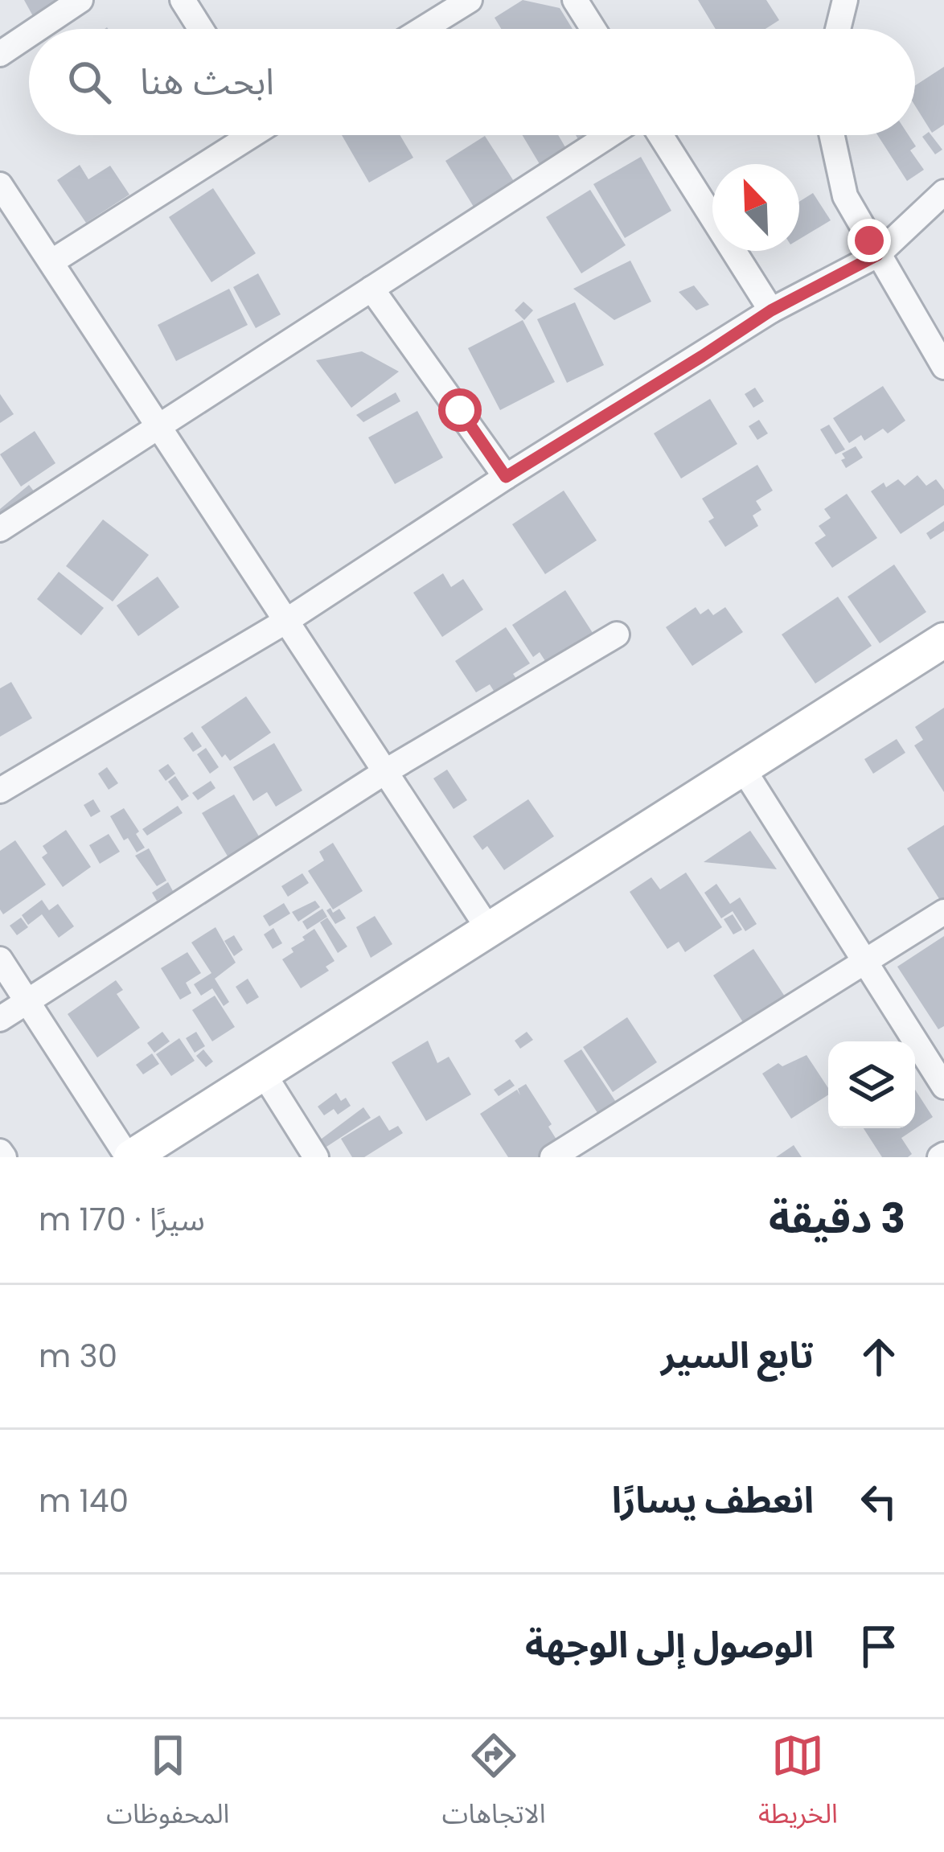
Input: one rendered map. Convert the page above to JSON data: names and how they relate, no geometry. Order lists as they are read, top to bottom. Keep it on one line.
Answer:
{"north":"top left","page":{"search":"ابحث هنا","heading":["3 دقيقة","سيرًا · 170 m"],"list":[["تابع السير","30 m"],["انعطف يسارًا","140 m"],"الوصول إلى الوجهة"],"nav":["الخريطة","الاتجاهات","المحفوظات"]}}
